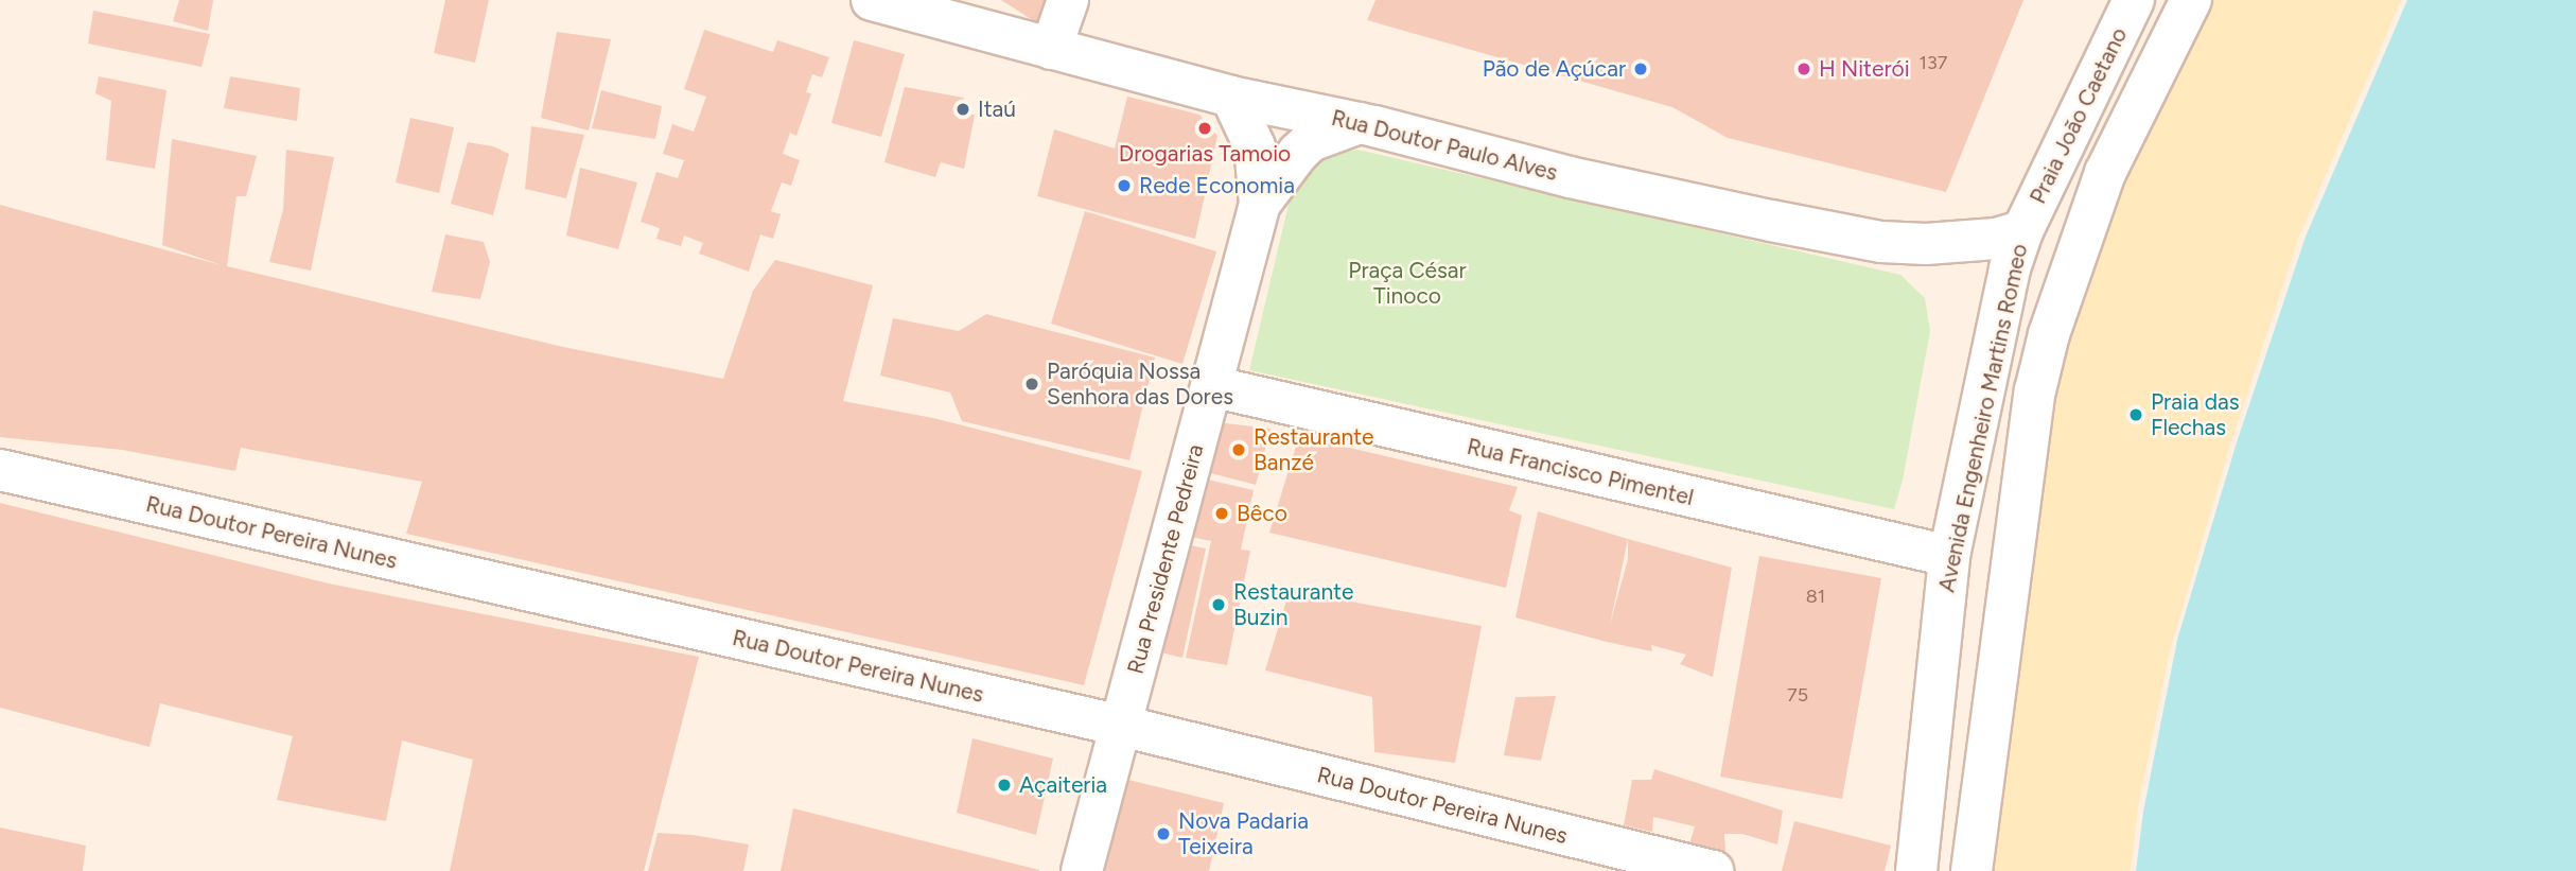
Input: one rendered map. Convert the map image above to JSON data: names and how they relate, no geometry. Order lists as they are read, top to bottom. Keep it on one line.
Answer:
{"streets":{"street":["Praia João Caetano","Rua Doutor Paulo Alves","Avenida Engenheiro Martins Romeo","Rua Francisco Pimentel","Rua Doutor Pereira Nunes","Rua Presidente Pedreira"]},"crossings":[["Praia João Caetano","Rua Doutor Paulo Alves"],["Praia João Caetano","Avenida Engenheiro Martins Romeo"],["Rua Doutor Paulo Alves","Avenida Engenheiro Martins Romeo"],["Rua Doutor Paulo Alves","Rua Presidente Pedreira"],["Avenida Engenheiro Martins Romeo","Rua Francisco Pimentel"],["Rua Francisco Pimentel","Rua Presidente Pedreira"],["Rua Doutor Pereira Nunes","Rua Presidente Pedreira"]],"parks":["Praça César Tinoco"],"places":["Pão de Açúcar","H Niterói","Itaú","Drogarias Tamoio","Rede Economia","Paróquia Nossa Senhora das Dores","Praia das Flechas","Restaurante Banzé","Bêco","Restaurante Buzin","Açaiteria","Nova Padaria Teixeira"],"house_numbers":["137","81","75"]}
